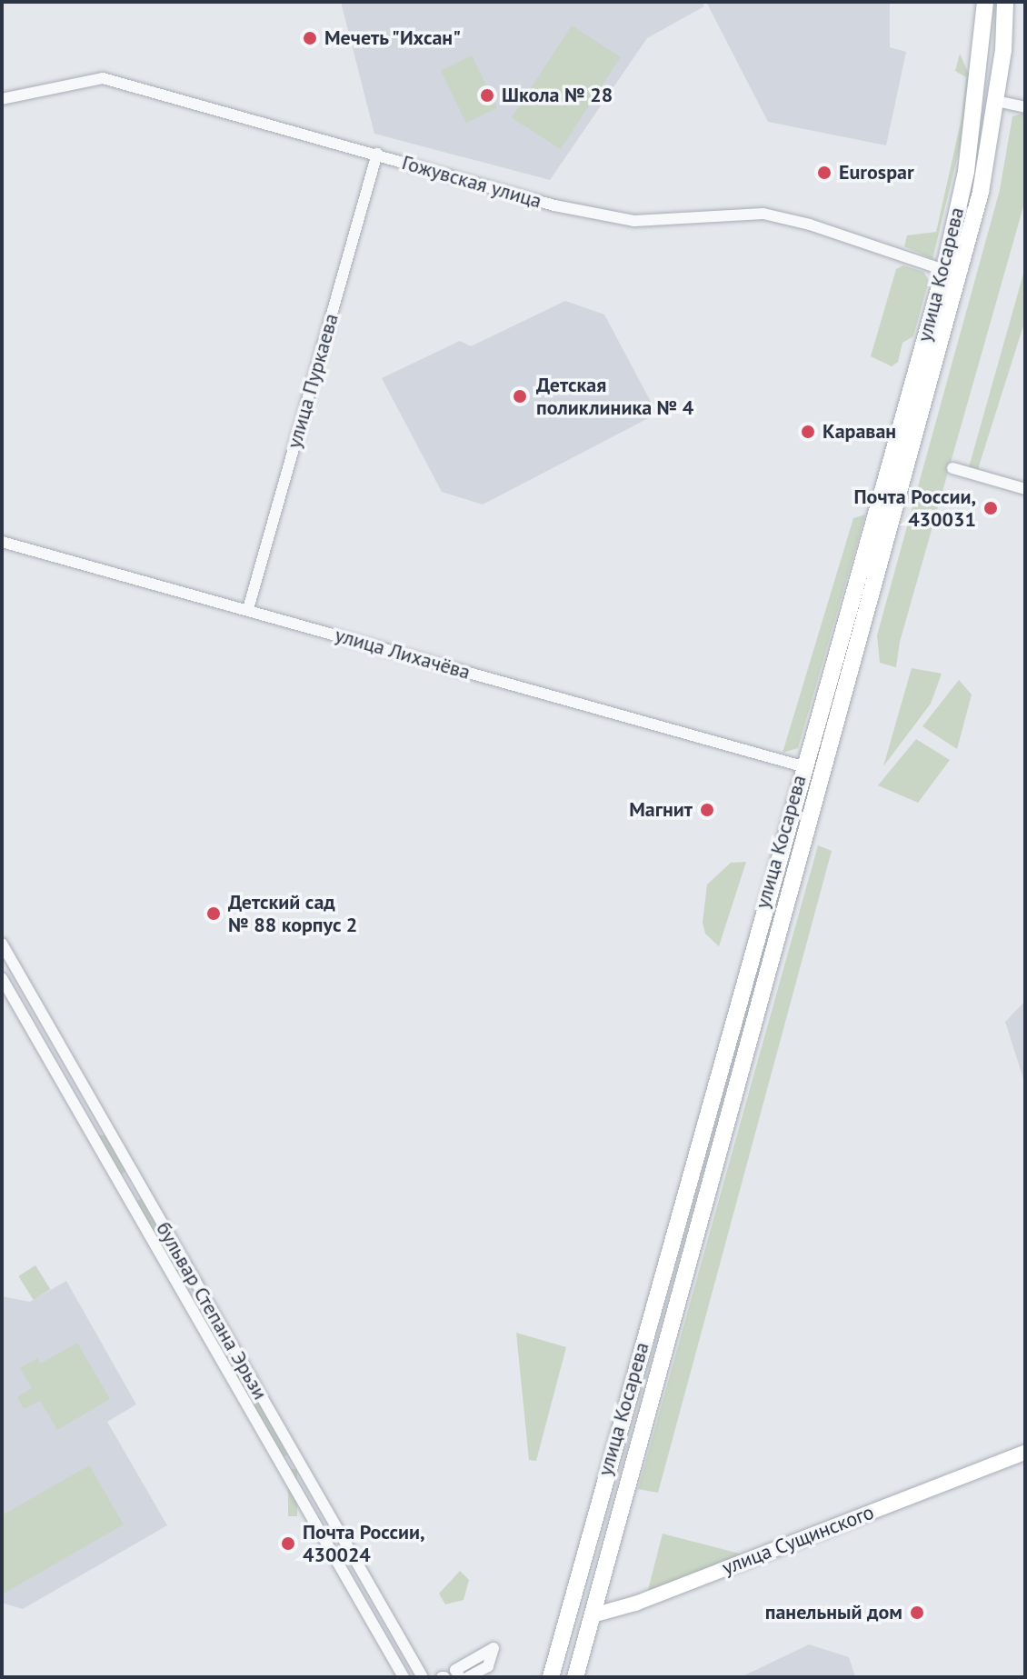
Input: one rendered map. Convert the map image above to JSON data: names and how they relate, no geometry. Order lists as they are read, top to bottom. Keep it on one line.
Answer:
{"streets":{"main road":["улица Косарева"],"street":["Гожувская улица","улица Пуркаева","улица Лихачёва","бульвар Степана Эрьзи","улица Сущинского"]},"crossings":[["Гожувская улица","улица Косарева"],["Гожувская улица","улица Пуркаева"],["улица Косарева","улица Лихачёва"],["улица Косарева","улица Сущинского"],["улица Пуркаева","улица Лихачёва"]],"places":["Мечеть \"Ихсан\"","Школа № 28","Eurospar","Детская поликлиника № 4","Караван","Почта России, 430031","Магнит","Детский сад № 88 корпус 2","Почта России, 430024","панельный дом"]}
